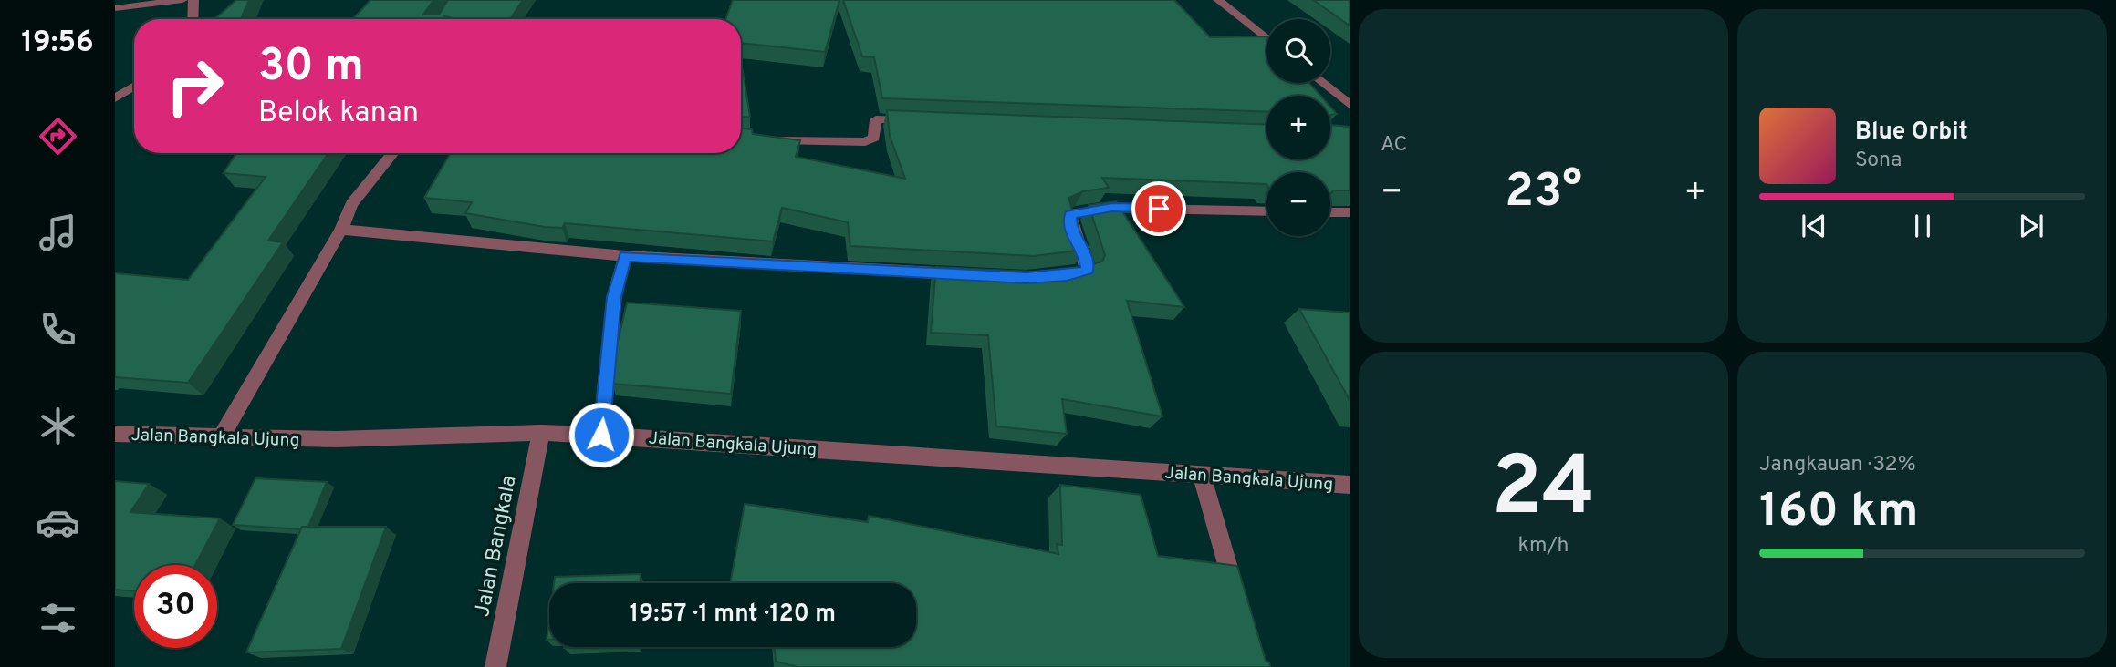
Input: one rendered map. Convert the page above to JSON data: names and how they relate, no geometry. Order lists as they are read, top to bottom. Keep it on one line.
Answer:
{"streets":{"street":["Jalan Bangkala Ujung","Jalan Bangkala"]},"crossings":[["Jalan Bangkala Ujung","Jalan Bangkala"]],"page":{"tabs":"19:56","tile":["AC",["24","km/h"],["Jangkauan · 32%","160 km"]],"map_buttons":["+","−"],"turn":["30 m","Belok kanan"],"song":["Blue Orbit","Sona"],"heat":["−","23°","+"],"limit":"30","trip":"19:57 · 1 mnt · 120 m"}}
